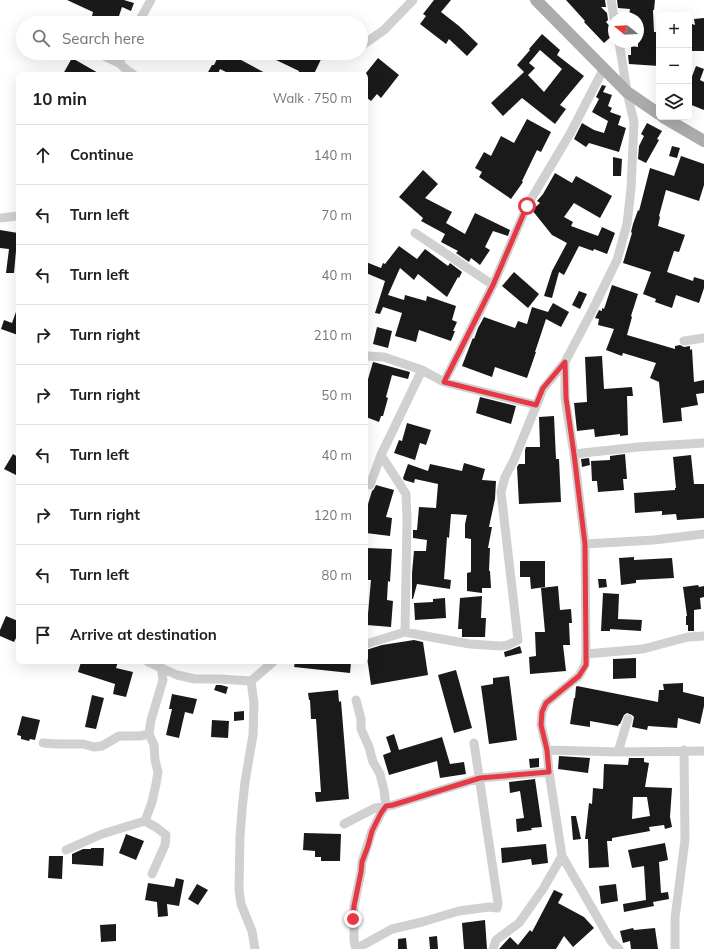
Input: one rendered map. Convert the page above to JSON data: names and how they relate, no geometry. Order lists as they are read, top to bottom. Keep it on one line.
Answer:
{"north":"left","page":{"map_buttons":["+","−"],"search":"Search here","heading":["10 min","Walk · 750 m"],"list":[["Continue","140 m"],["Turn left","70 m"],["Turn left","40 m"],["Turn right","210 m"],["Turn right","50 m"],["Turn left","40 m"],["Turn right","120 m"],["Turn left","80 m"],"Arrive at destination"]}}
